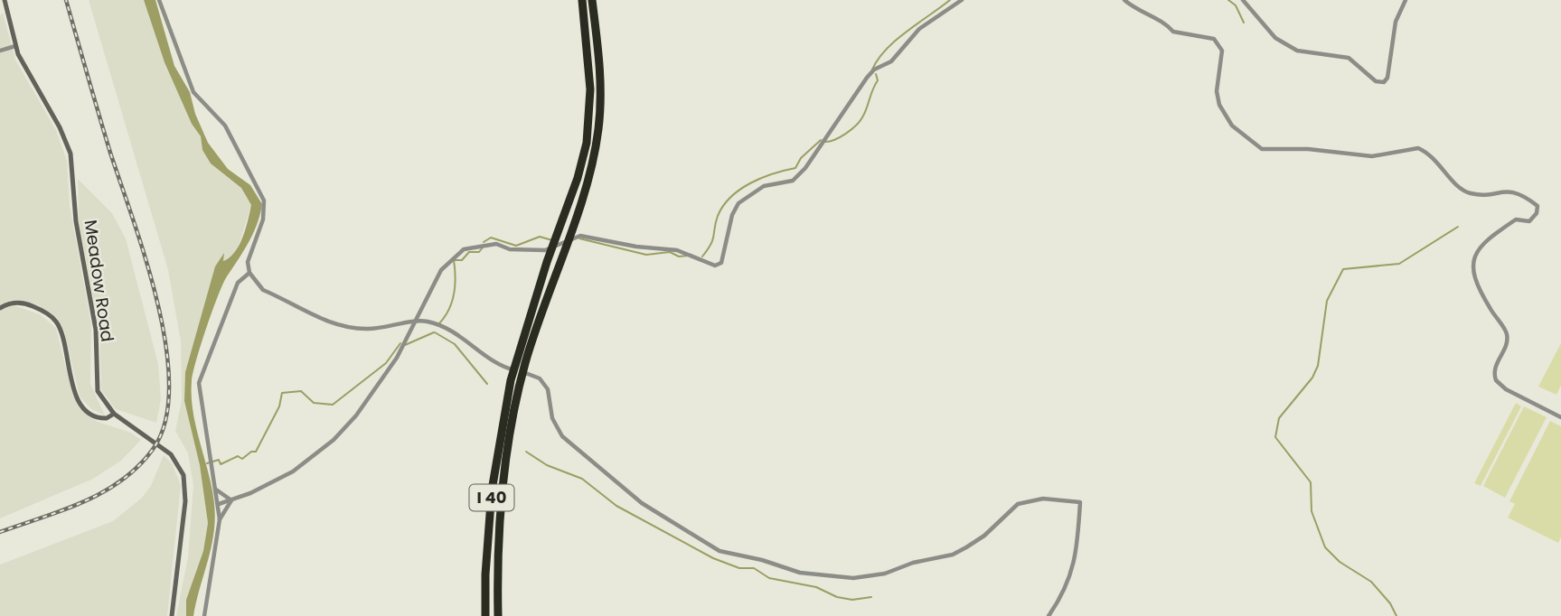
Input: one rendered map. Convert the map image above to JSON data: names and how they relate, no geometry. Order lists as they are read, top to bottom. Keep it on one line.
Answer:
{"streets":{"highway":["I 40"],"main road":["Meadow Road"]}}
